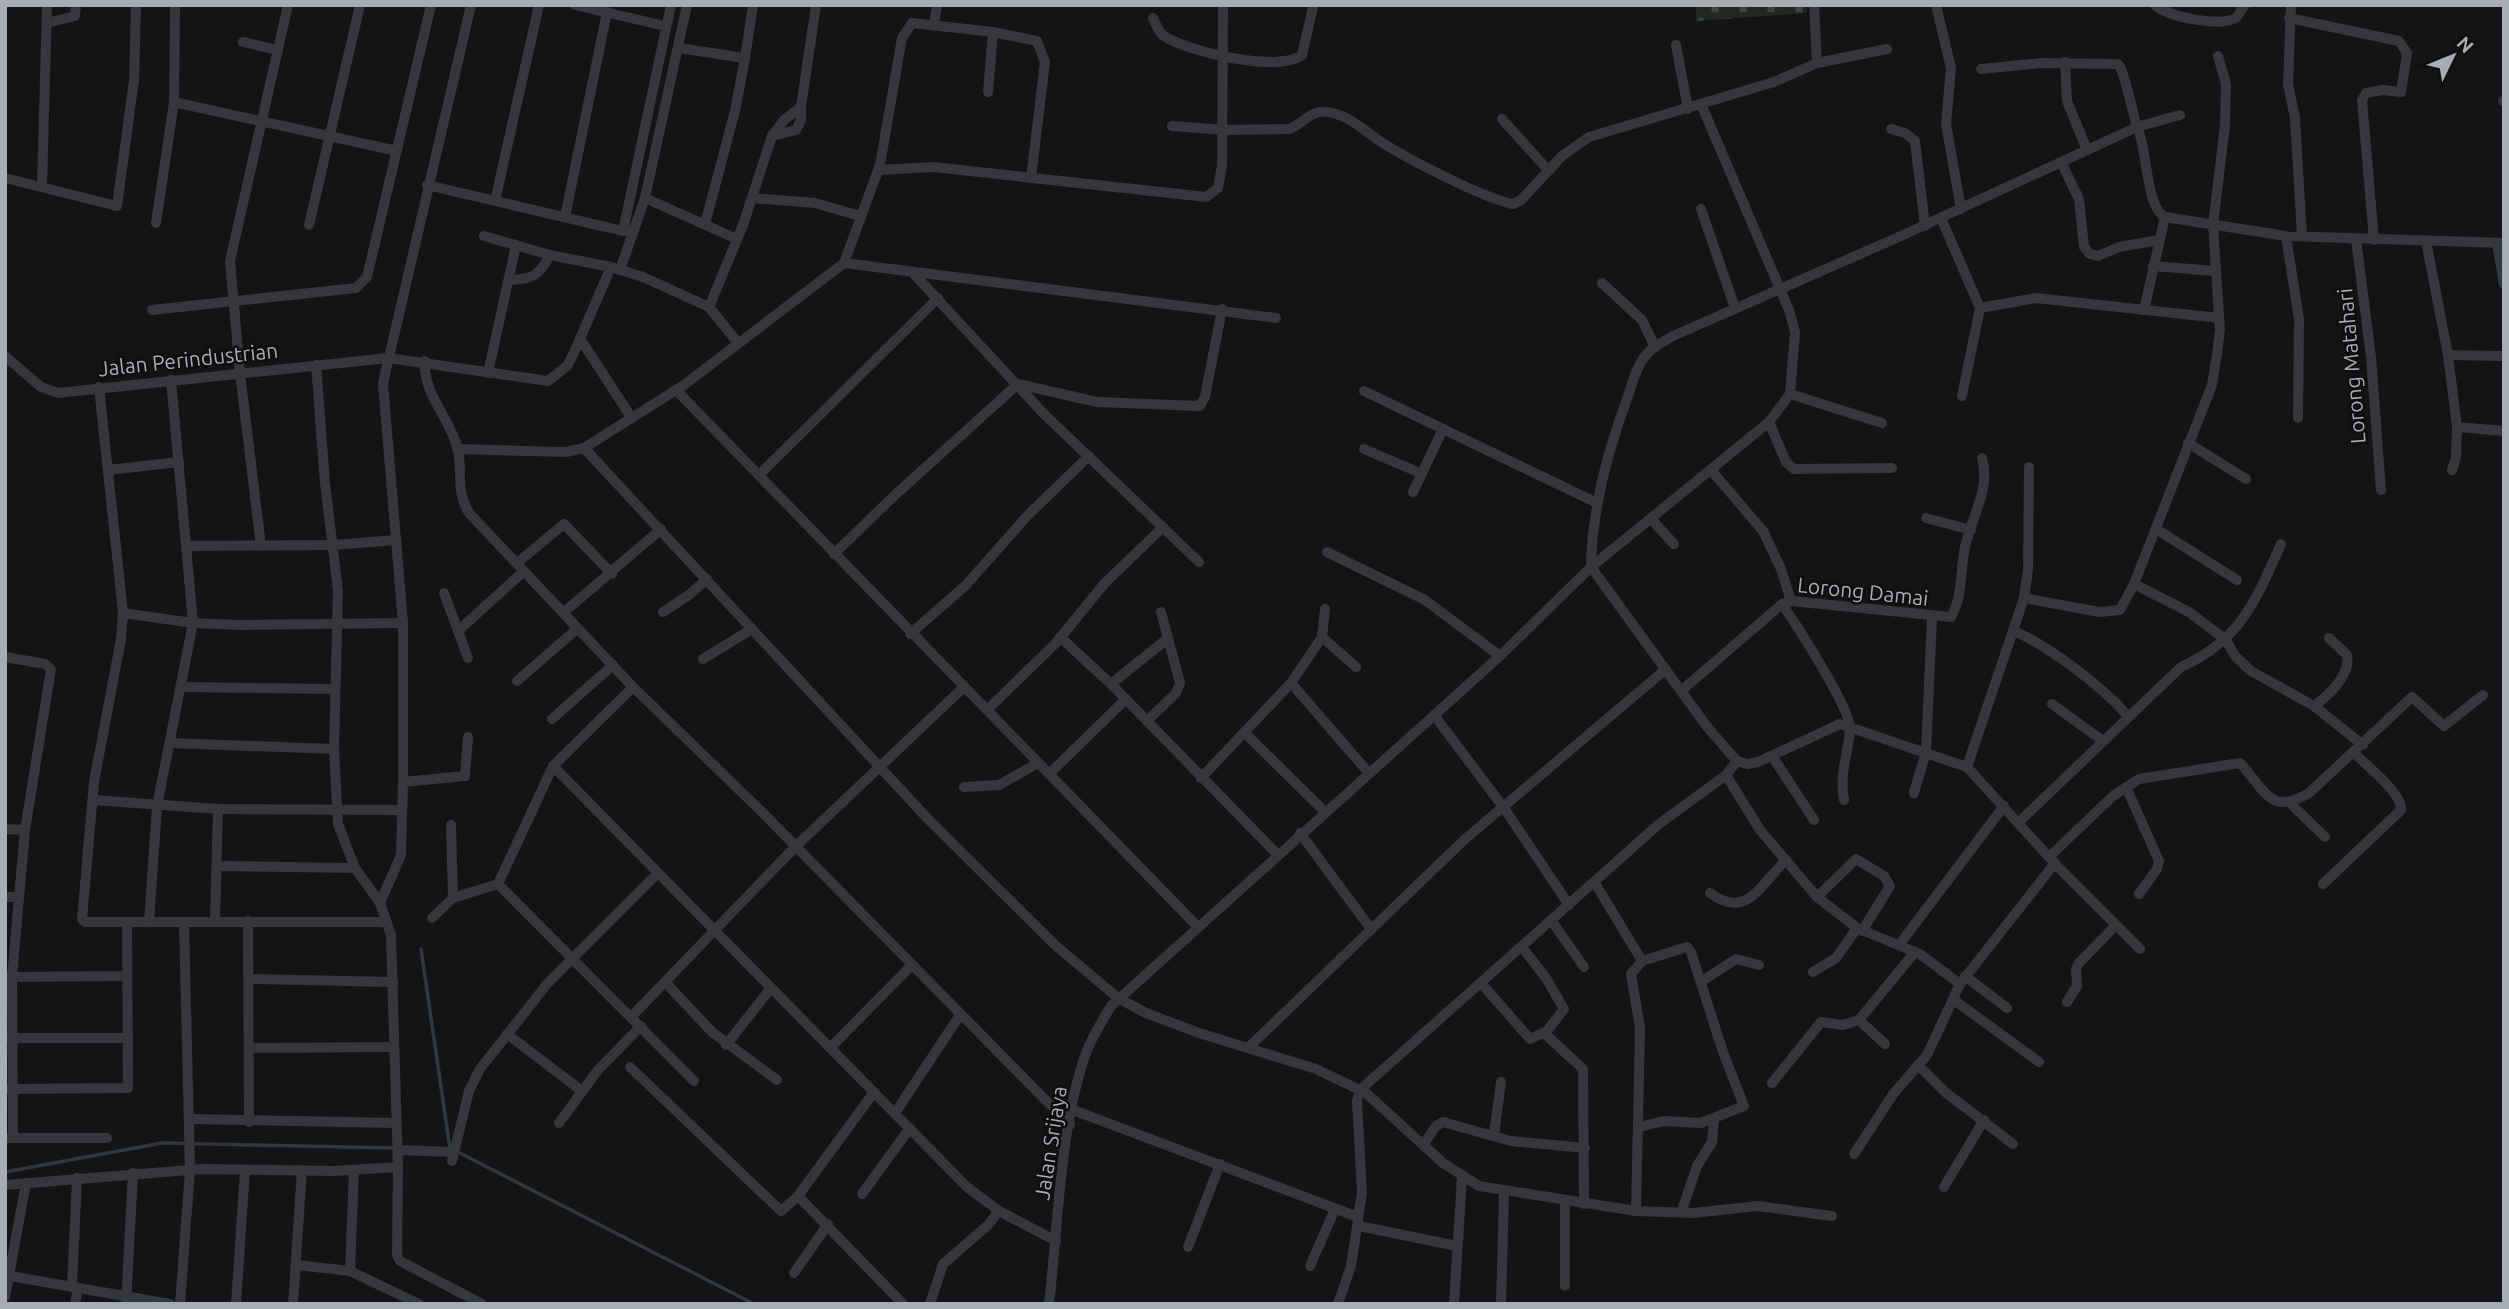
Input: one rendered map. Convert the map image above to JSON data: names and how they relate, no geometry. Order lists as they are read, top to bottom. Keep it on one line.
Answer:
{"streets":{"street":["Jalan Perindustrian","Lorong Matahari","Lorong Damai","Jalan Srijaya"]},"north":"top right"}
